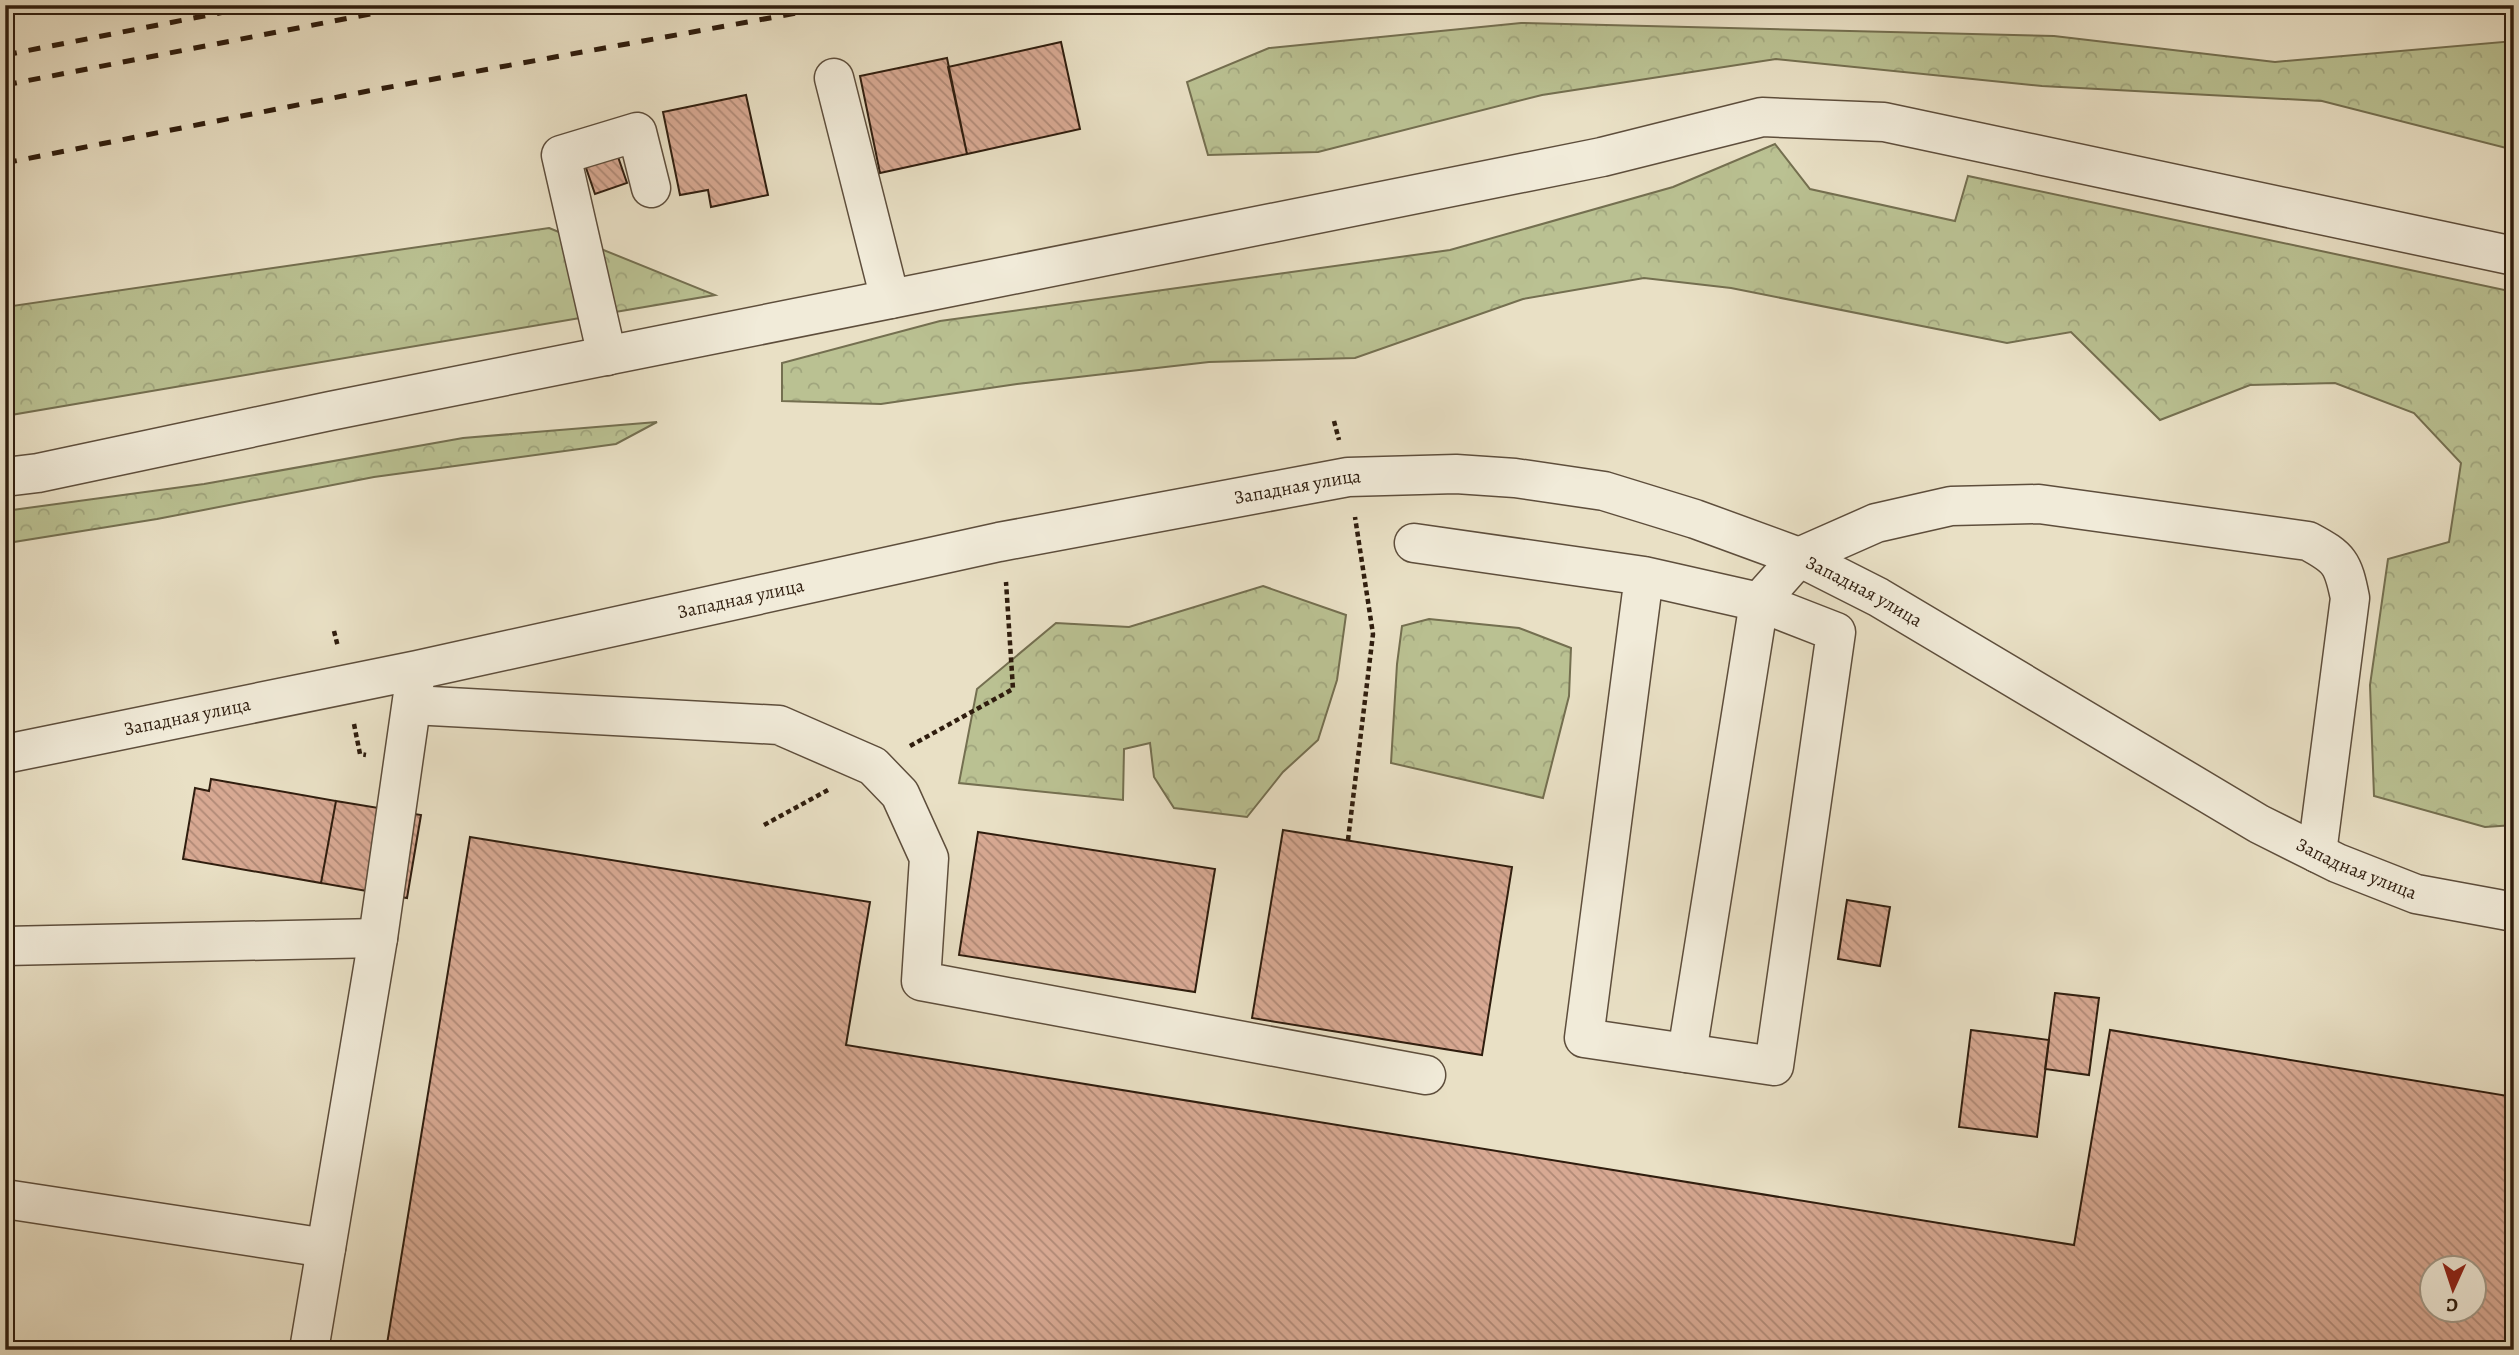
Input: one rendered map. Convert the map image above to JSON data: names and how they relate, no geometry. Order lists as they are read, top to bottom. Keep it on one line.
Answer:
{"streets":{"street":["Западная улица"]},"north":"bottom"}
